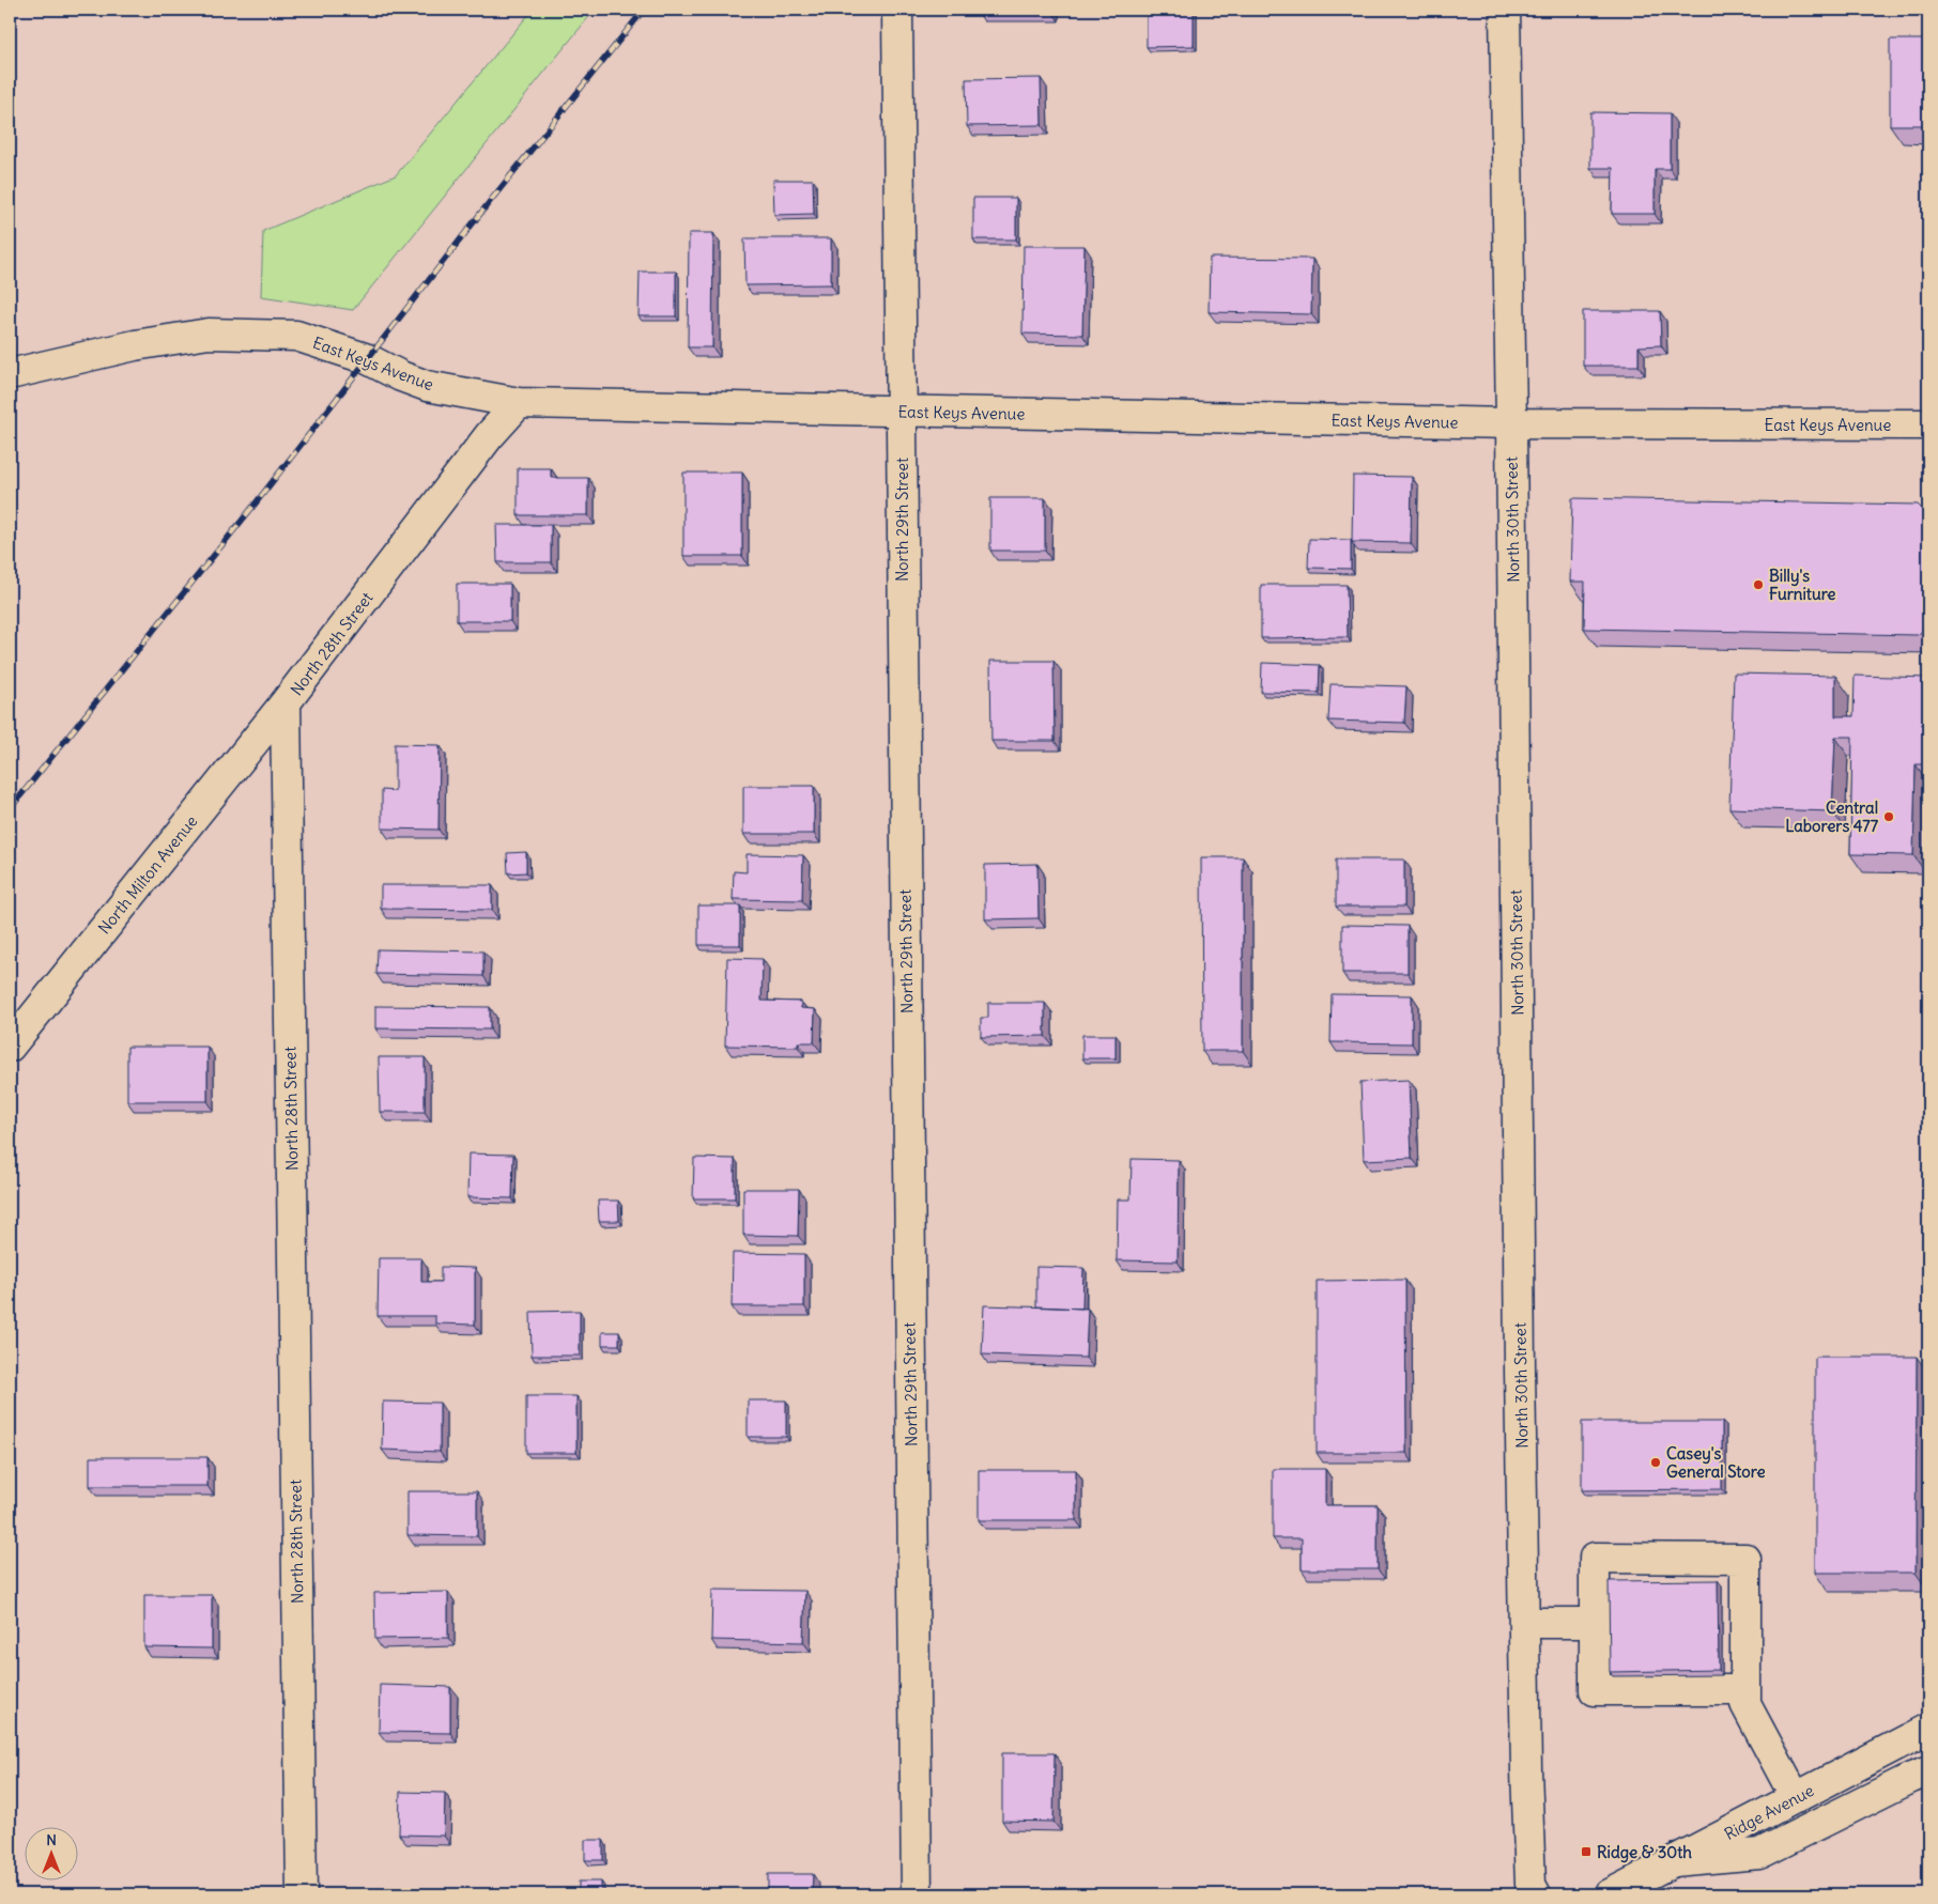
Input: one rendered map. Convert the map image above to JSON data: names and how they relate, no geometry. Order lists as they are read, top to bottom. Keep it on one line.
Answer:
{"streets":{"street":["East Keys Avenue","North 29th Street","North 30th Street","North 28th Street","North Milton Avenue","Ridge Avenue"]},"crossings":[["East Keys Avenue","North 29th Street"],["East Keys Avenue","North 30th Street"],["East Keys Avenue","North 28th Street"],["North 28th Street","North Milton Avenue"]],"places":{"other":["Billy's Furniture","Central Laborers 477","Casey's General Store"],"transit":["Ridge & 30th"]},"north":"top"}
